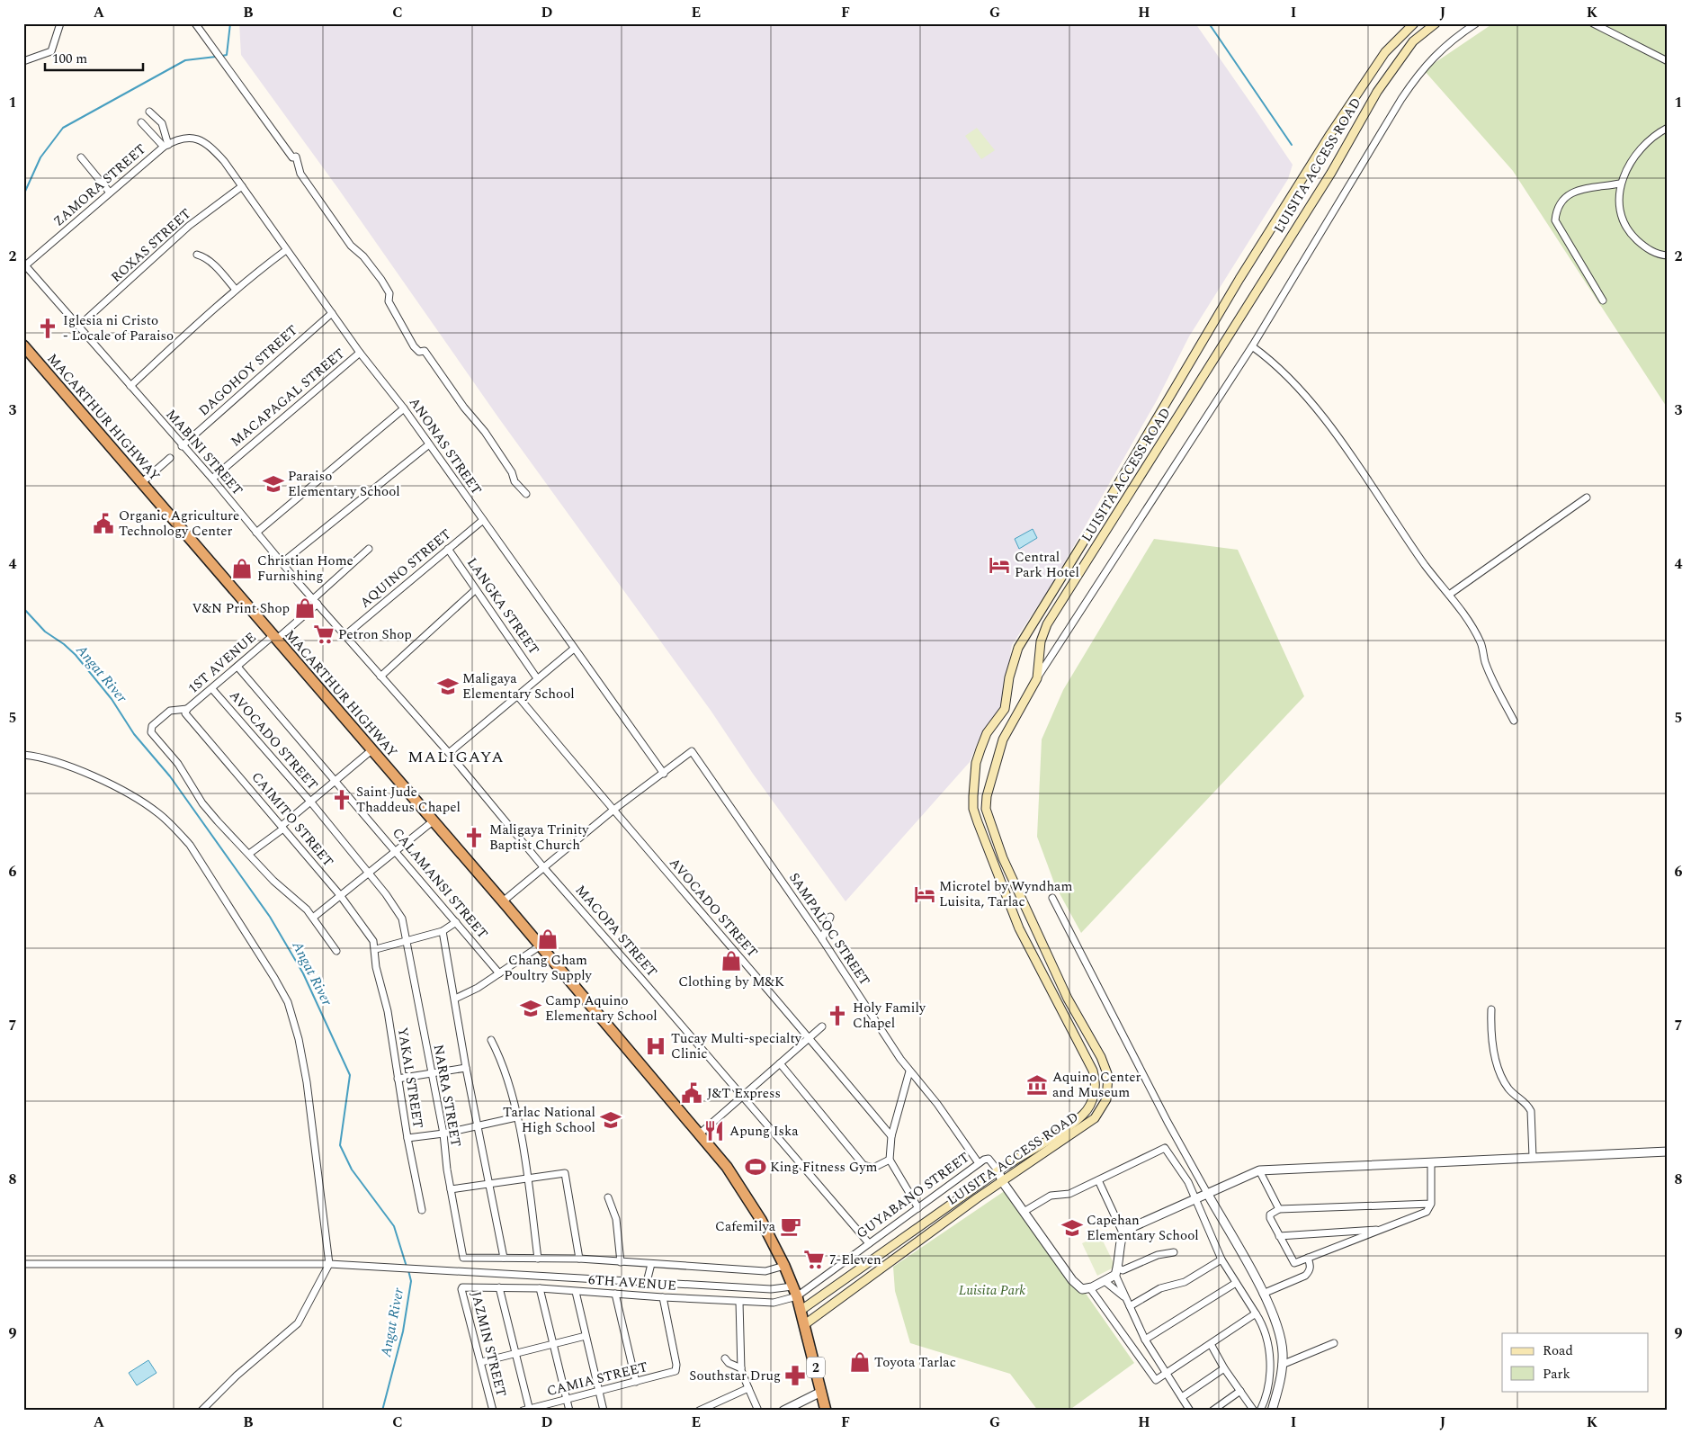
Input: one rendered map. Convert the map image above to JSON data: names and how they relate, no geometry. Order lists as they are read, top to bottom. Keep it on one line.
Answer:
{"streets":{"highway":["MACARTHUR HIGHWAY","2"],"main road":["LUISITA ACCESS ROAD"],"street":["ZAMORA STREET","ROXAS STREET","DAGOHOY STREET","MACAPAGAL STREET","ANONAS STREET","MABINI STREET","AQUINO STREET","LANGKA STREET","1ST AVENUE","AVOCADO STREET","CAIMITO STREET","CALAMANSI STREET","SAMPALOC STREET","MACOPA STREET","YAKAL STREET","NARRA STREET","GUYABANO STREET","6TH AVENUE","JAZMIN STREET","CAMIA STREET"]},"crossings":[["LUISITA ACCESS ROAD","MACARTHUR HIGHWAY"],["LUISITA ACCESS ROAD","GUYABANO STREET"],["ZAMORA STREET","ANONAS STREET"],["ZAMORA STREET","MABINI STREET"],["ROXAS STREET","ANONAS STREET"],["ROXAS STREET","MABINI STREET"],["DAGOHOY STREET","ANONAS STREET"],["DAGOHOY STREET","MABINI STREET"],["MACAPAGAL STREET","ANONAS STREET"],["MACAPAGAL STREET","MABINI STREET"],["MACARTHUR HIGHWAY","1ST AVENUE"],["MACARTHUR HIGHWAY","GUYABANO STREET"],["MACARTHUR HIGHWAY","6TH AVENUE"],["ANONAS STREET","AQUINO STREET"],["ANONAS STREET","SAMPALOC STREET"],["MABINI STREET","AQUINO STREET"],["MABINI STREET","1ST AVENUE"],["MABINI STREET","MACOPA STREET"],["AQUINO STREET","LANGKA STREET"],["1ST AVENUE","AVOCADO STREET"],["1ST AVENUE","CAIMITO STREET"],["1ST AVENUE","CALAMANSI STREET"],["AVOCADO STREET","NARRA STREET"],["CAIMITO STREET","YAKAL STREET"],["SAMPALOC STREET","GUYABANO STREET"],["MACOPA STREET","GUYABANO STREET"],["GUYABANO STREET","6TH AVENUE"],["6TH AVENUE","JAZMIN STREET"],["6TH AVENUE","CAMIA STREET"]],"districts":["MALIGAYA"],"water":["Angat River"],"parks":["Luisita Park"],"places":{"church":["Iglesia ni Cristo - Locale of Paraiso","Saint Jude Thaddeus Chapel","Maligaya Trinity Baptist Church","Holy Family Chapel"],"school or university":["Paraiso Elementary School","Maligaya Elementary School","Camp Aquino Elementary School","Tarlac National High School","Capehan Elementary School"],"public building":["Organic Agriculture Technology Center","J&T Express"],"hotel":["Central Park Hotel","Microtel by Wyndham Luisita, Tarlac"],"shop":["Christian Home Furnishing","V&N Print Shop","Chang Gham Poultry Supply","Clothing by M&K","Toyota Tarlac"],"supermarket":["Petron Shop","7-Eleven"],"hospital":["Tucay Multi-specialty Clinic"],"museum":["Aquino Center and Museum"],"restaurant":["Apung Iska"],"sports":["King Fitness Gym"],"cafe":["Cafemilya"],"pharmacy":["Southstar Drug"]},"legend":["Road","Park"],"scale_bar":"100 m","grid":{"columns":["A","B","C","D","E","F","G","H","I","J","K"],"rows":["1","2","3","4","5","6","7","8","9"]}}
